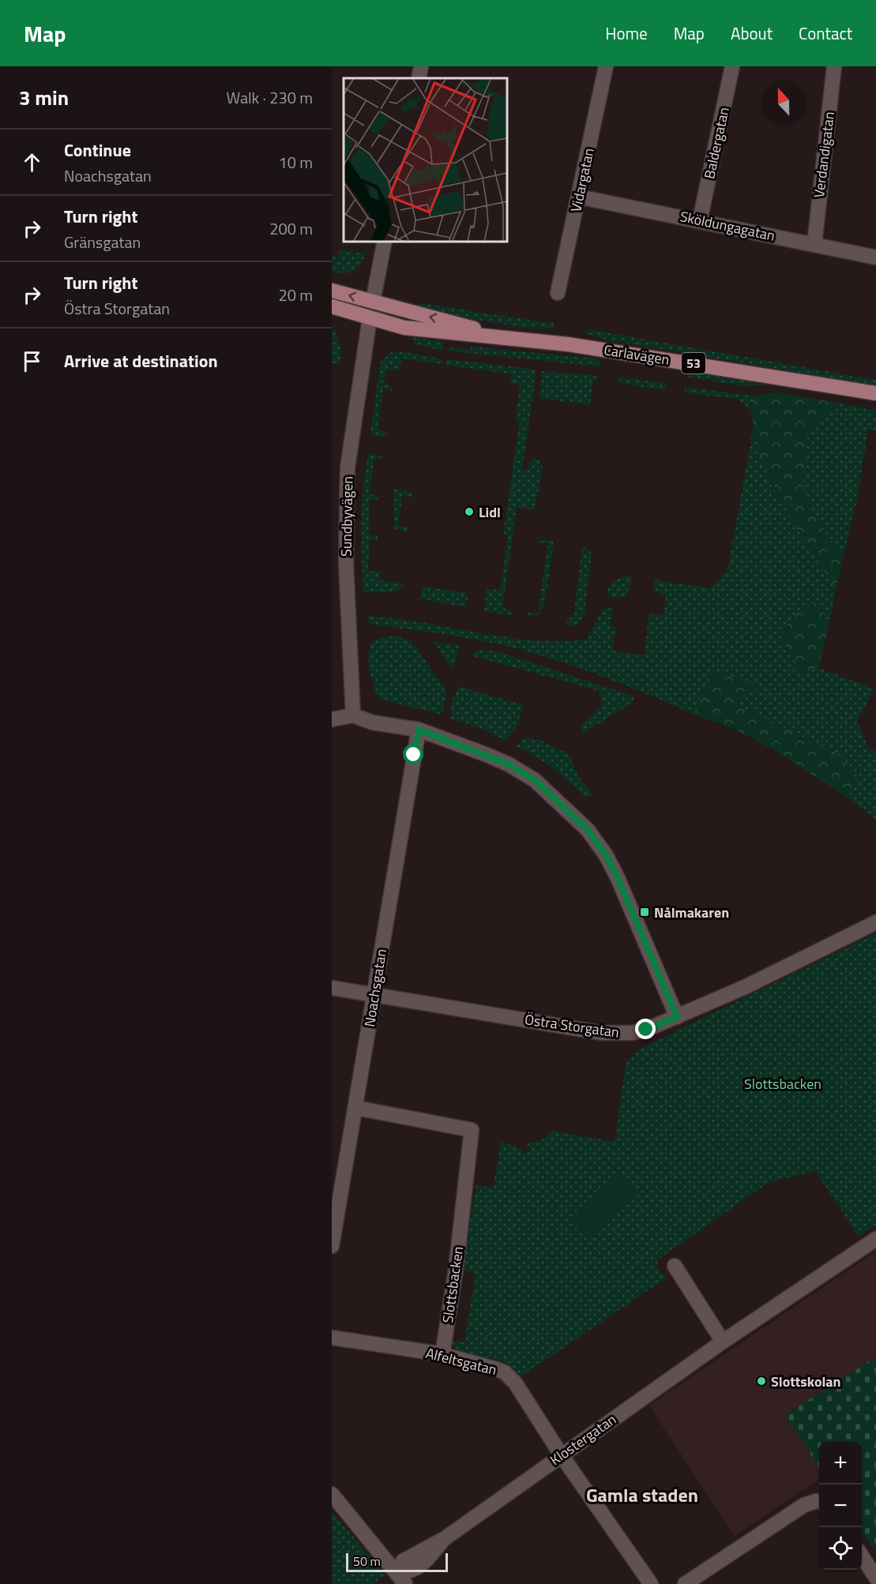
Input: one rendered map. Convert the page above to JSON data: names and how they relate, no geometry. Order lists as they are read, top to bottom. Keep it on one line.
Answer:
{"streets":{"main road":["Carlavägen","53"],"street":["Baldergatan","Verdandigatan","Vidargatan","Sköldungagatan","Sundbyvägen","Noachsgatan","Östra Storgatan","Slottsbacken","Alfeltsgatan","Klostergatan"]},"crossings":[["Baldergatan","Sköldungagatan"],["Verdandigatan","Sköldungagatan"],["Vidargatan","Sköldungagatan"],["Carlavägen","Sundbyvägen"],["Noachsgatan","Östra Storgatan"],["Noachsgatan","Slottsbacken"],["Slottsbacken","Alfeltsgatan"],["Alfeltsgatan","Klostergatan"]],"districts":["Gamla staden"],"parks":["Slottsbacken"],"places":{"other":["Lidl","Slottskolan"],"transit":["Nålmakaren"]},"scale_bar":"50 m","north":"top","page":{"header":"Map","nav":["Home","Map","About","Contact"],"heading":["3 min","Walk · 230 m"],"list":[["Continue","Noachsgatan","10 m"],["Turn right","Gränsgatan","200 m"],["Turn right","Östra Storgatan","20 m"],"Arrive at destination"],"map_buttons":["+","−"],"scale":"50 m"}}
